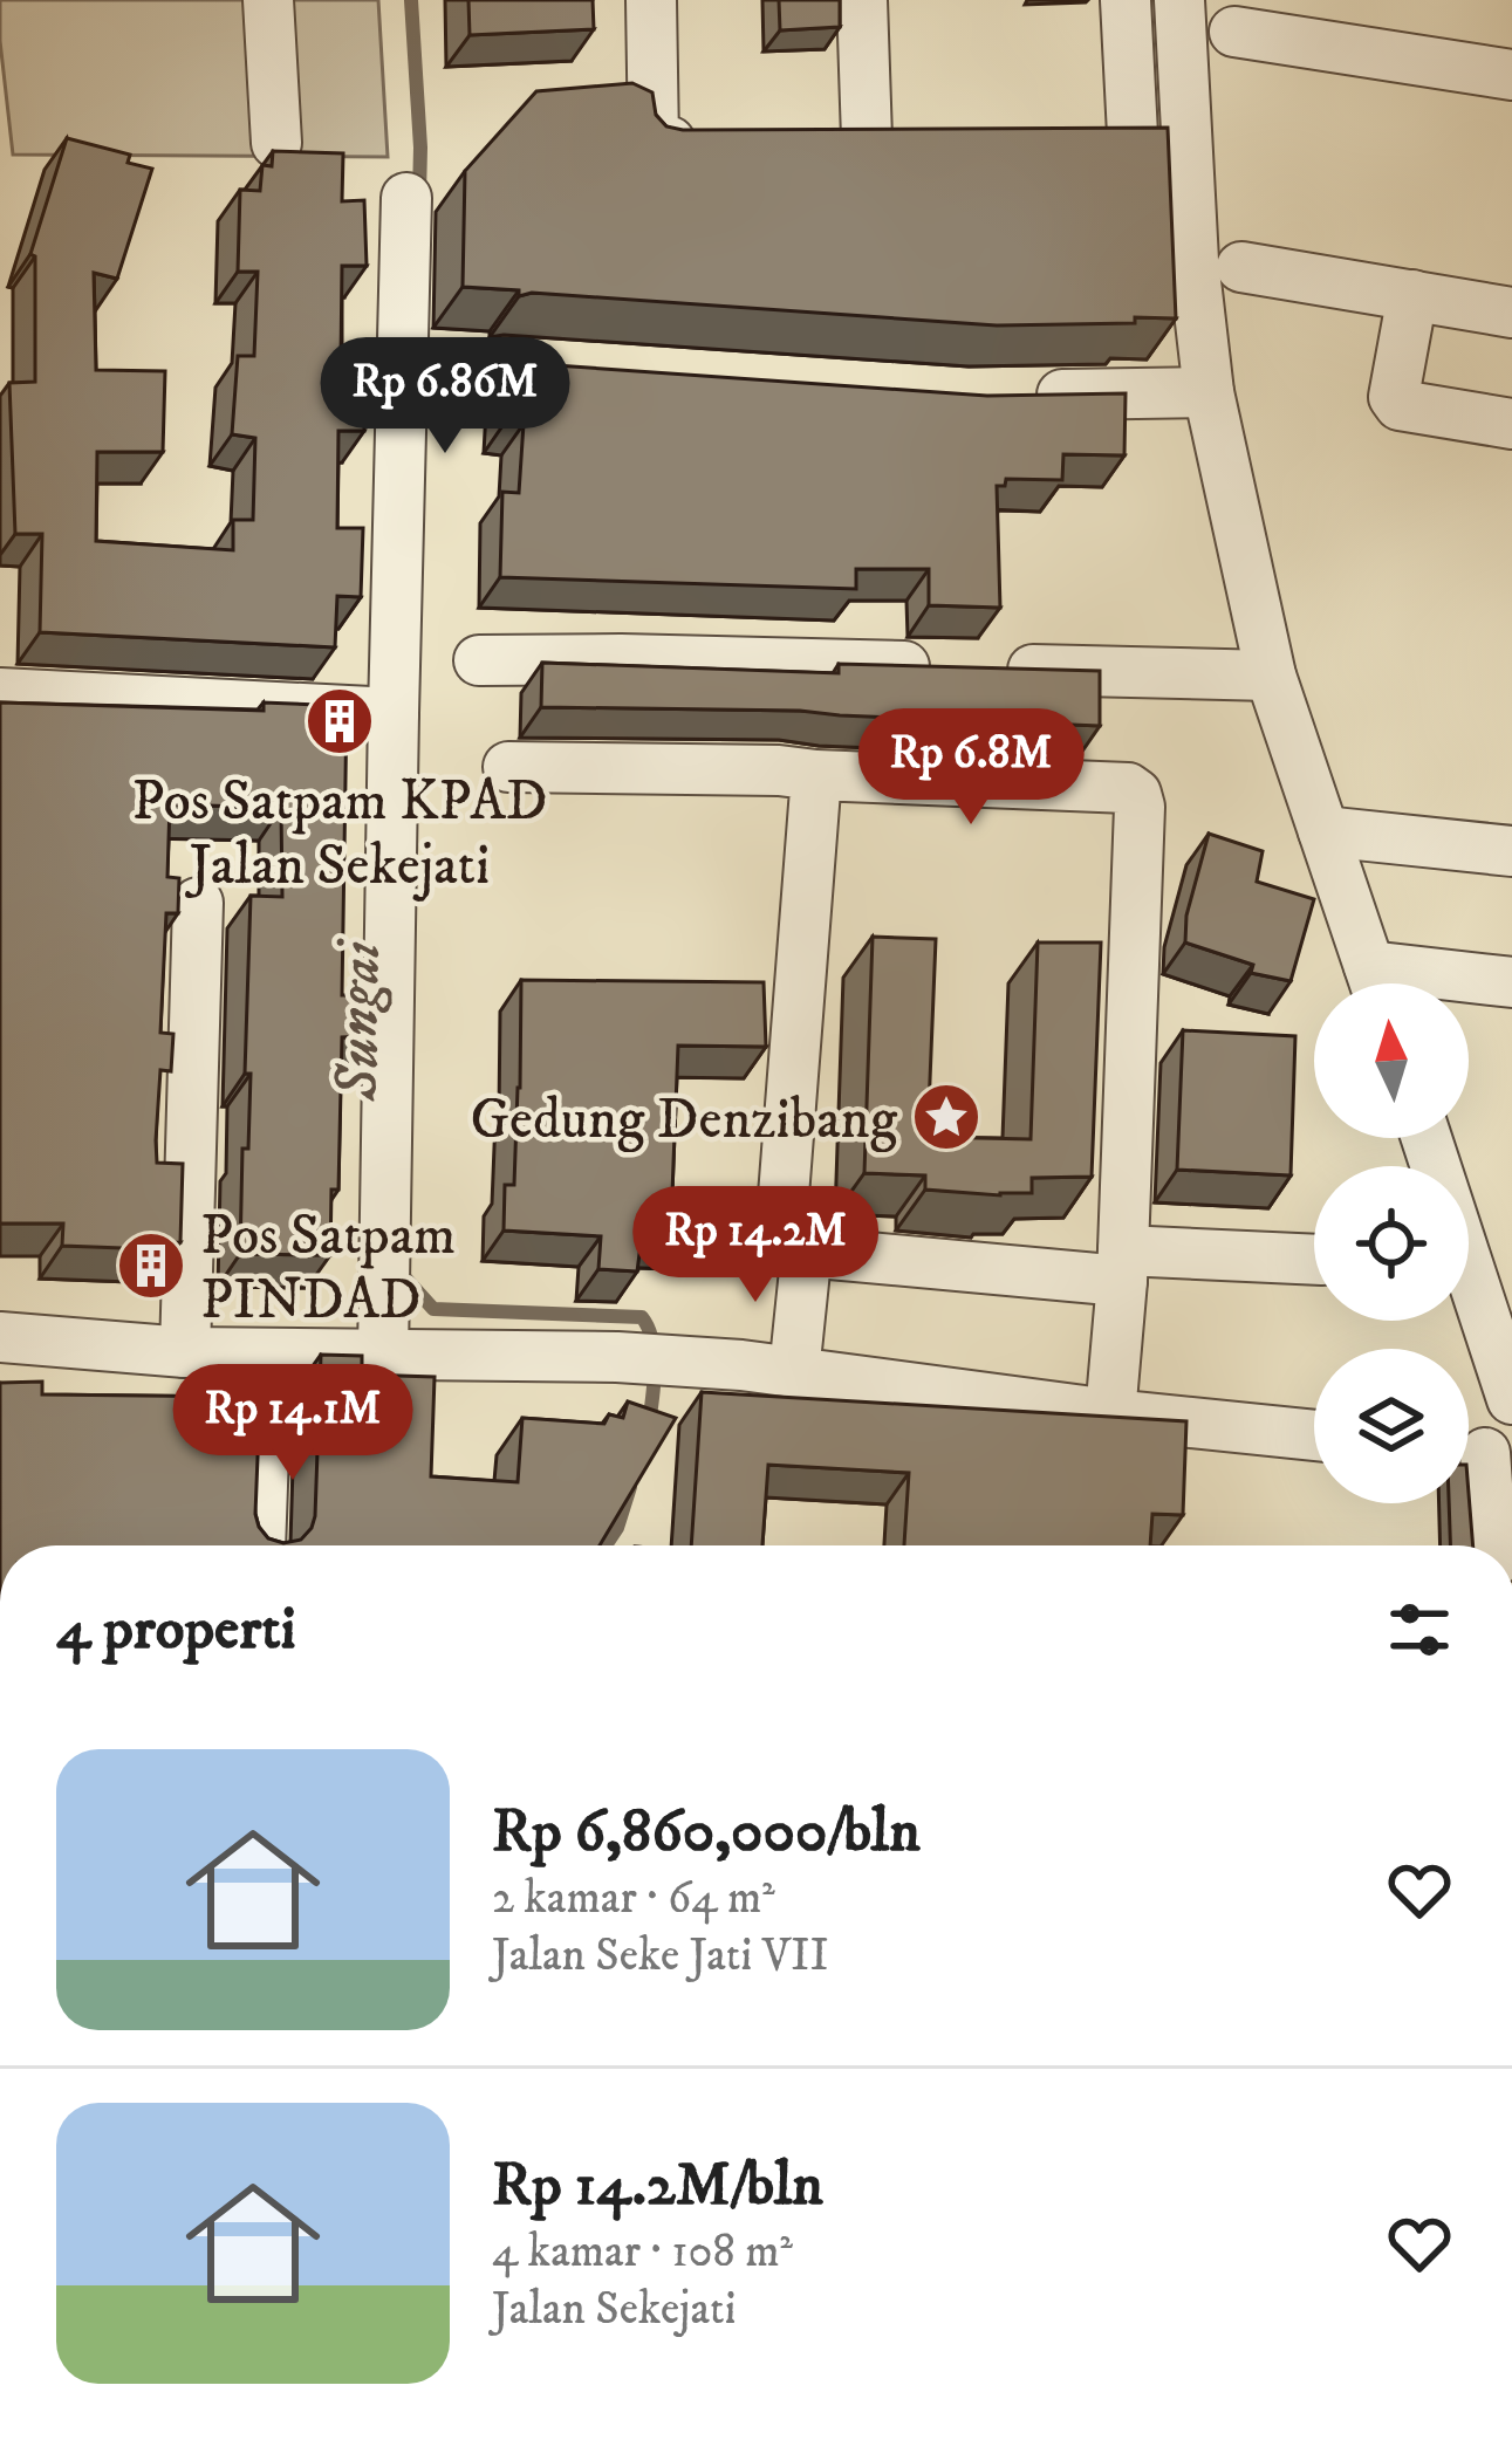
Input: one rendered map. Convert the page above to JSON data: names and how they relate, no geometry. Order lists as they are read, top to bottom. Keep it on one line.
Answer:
{"water":["Sungai"],"places":{"building":["Pos Satpam KPAD Jalan Sekejati","Pos Satpam PINDAD"],"place":["Gedung Denzibang"]},"north":"top","page":{"price":["Rp 6.86M","Rp 6.8M","Rp 14.2M","Rp 14.1M"],"heading":"4 properti","list":[{"name":"Rp 6,860,000/bln","note":"2 kamar · 64 m² · Jalan Seke Jati VII"},{"name":"Rp 14.2M/bln","note":"4 kamar · 108 m² · Jalan Sekejati"}]}}
